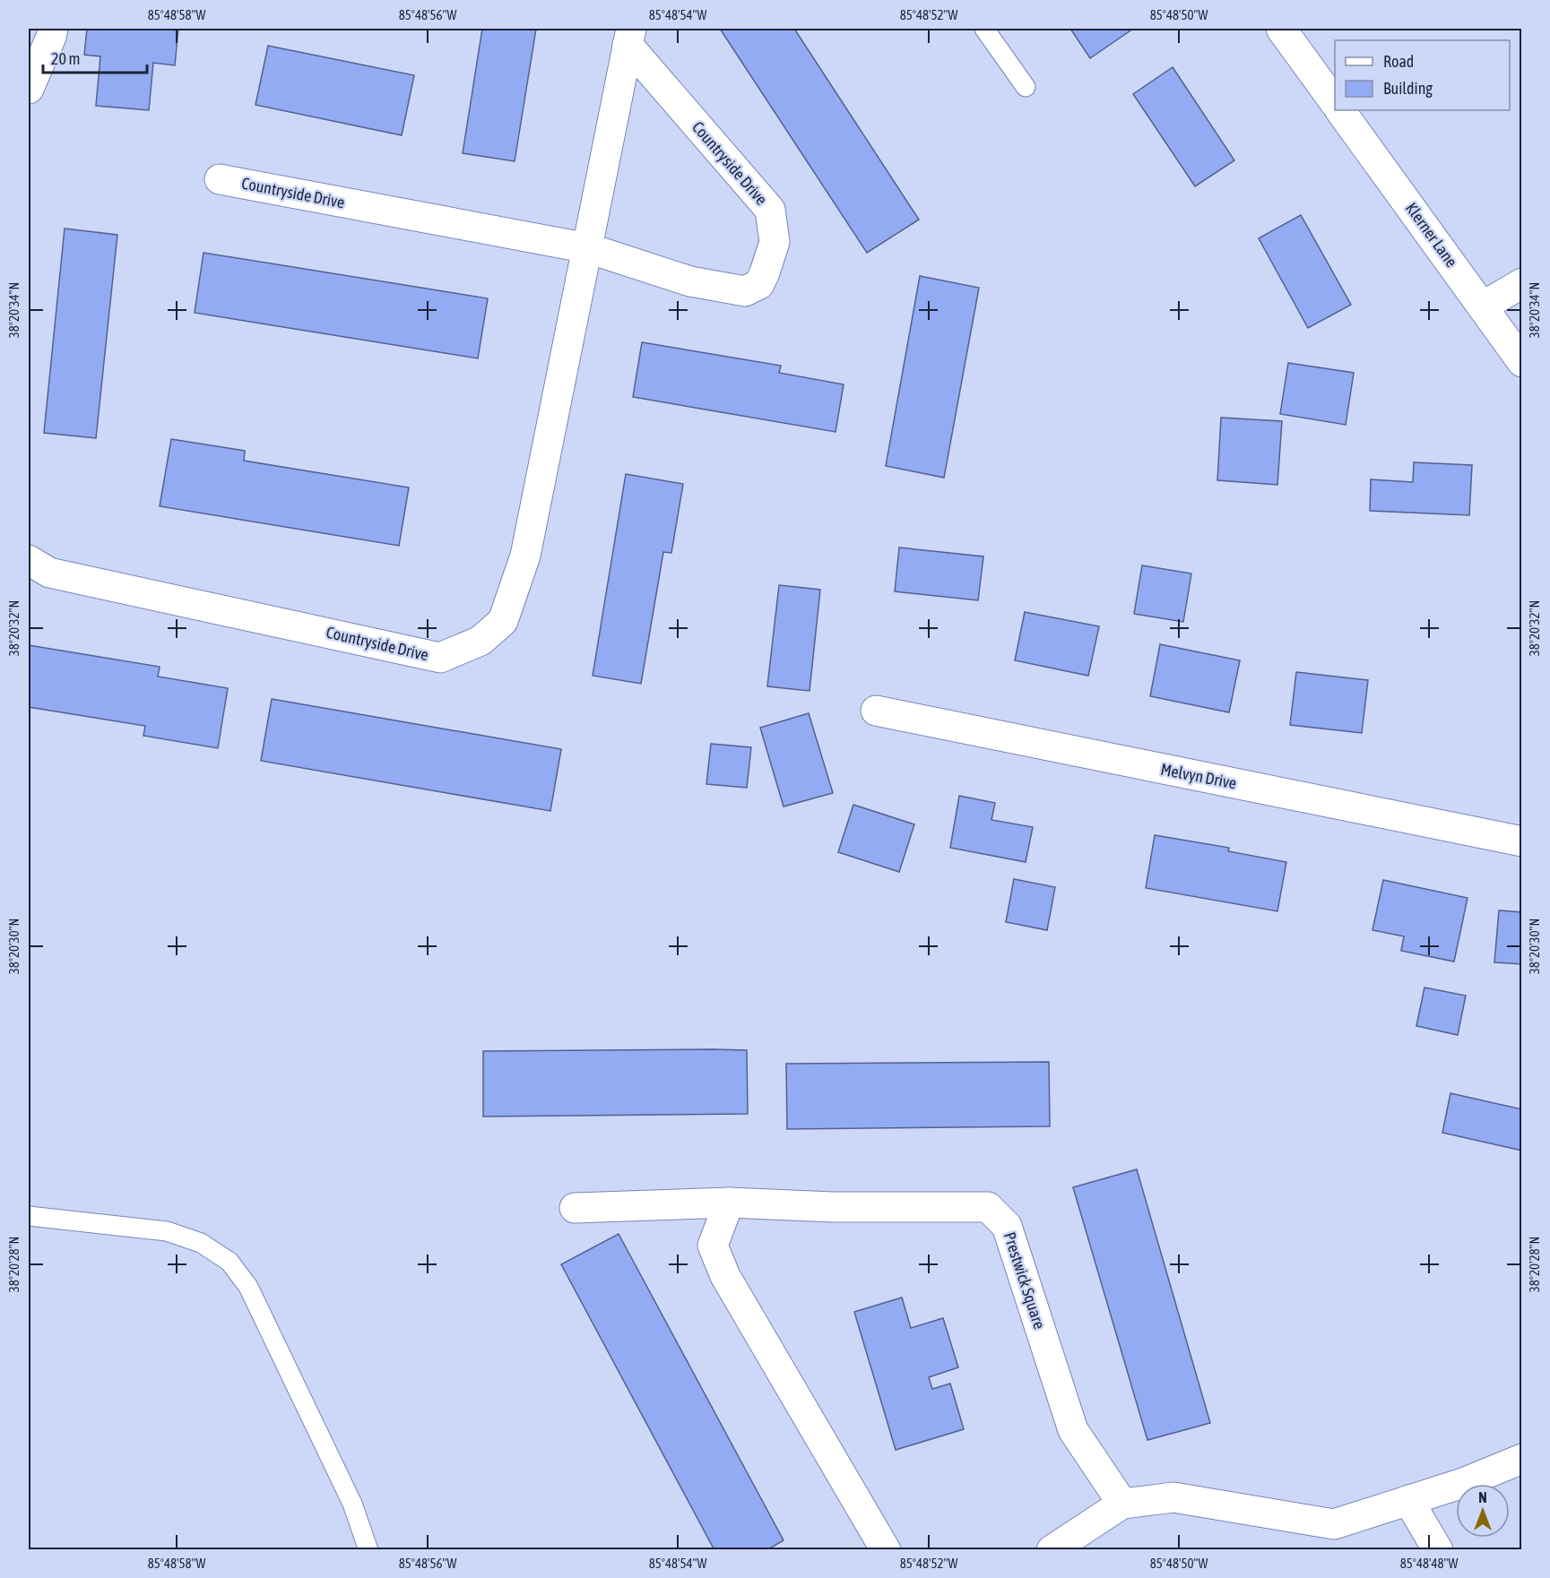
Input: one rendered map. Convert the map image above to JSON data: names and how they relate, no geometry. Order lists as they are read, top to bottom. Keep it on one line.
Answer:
{"streets":{"street":["Countryside Drive","Klerner Lane","Melvyn Drive","Prestwick Square"]},"legend":["Road","Building"],"scale_bar":"20 m","north":"top","coordinates":["85°48'58\"W","85°48'56\"W","85°48'54\"W","85°48'52\"W","85°48'50\"W","38°20'34\"N","38°20'32\"N","38°20'30\"N","38°20'28\"N","85°48'48\"W"]}
